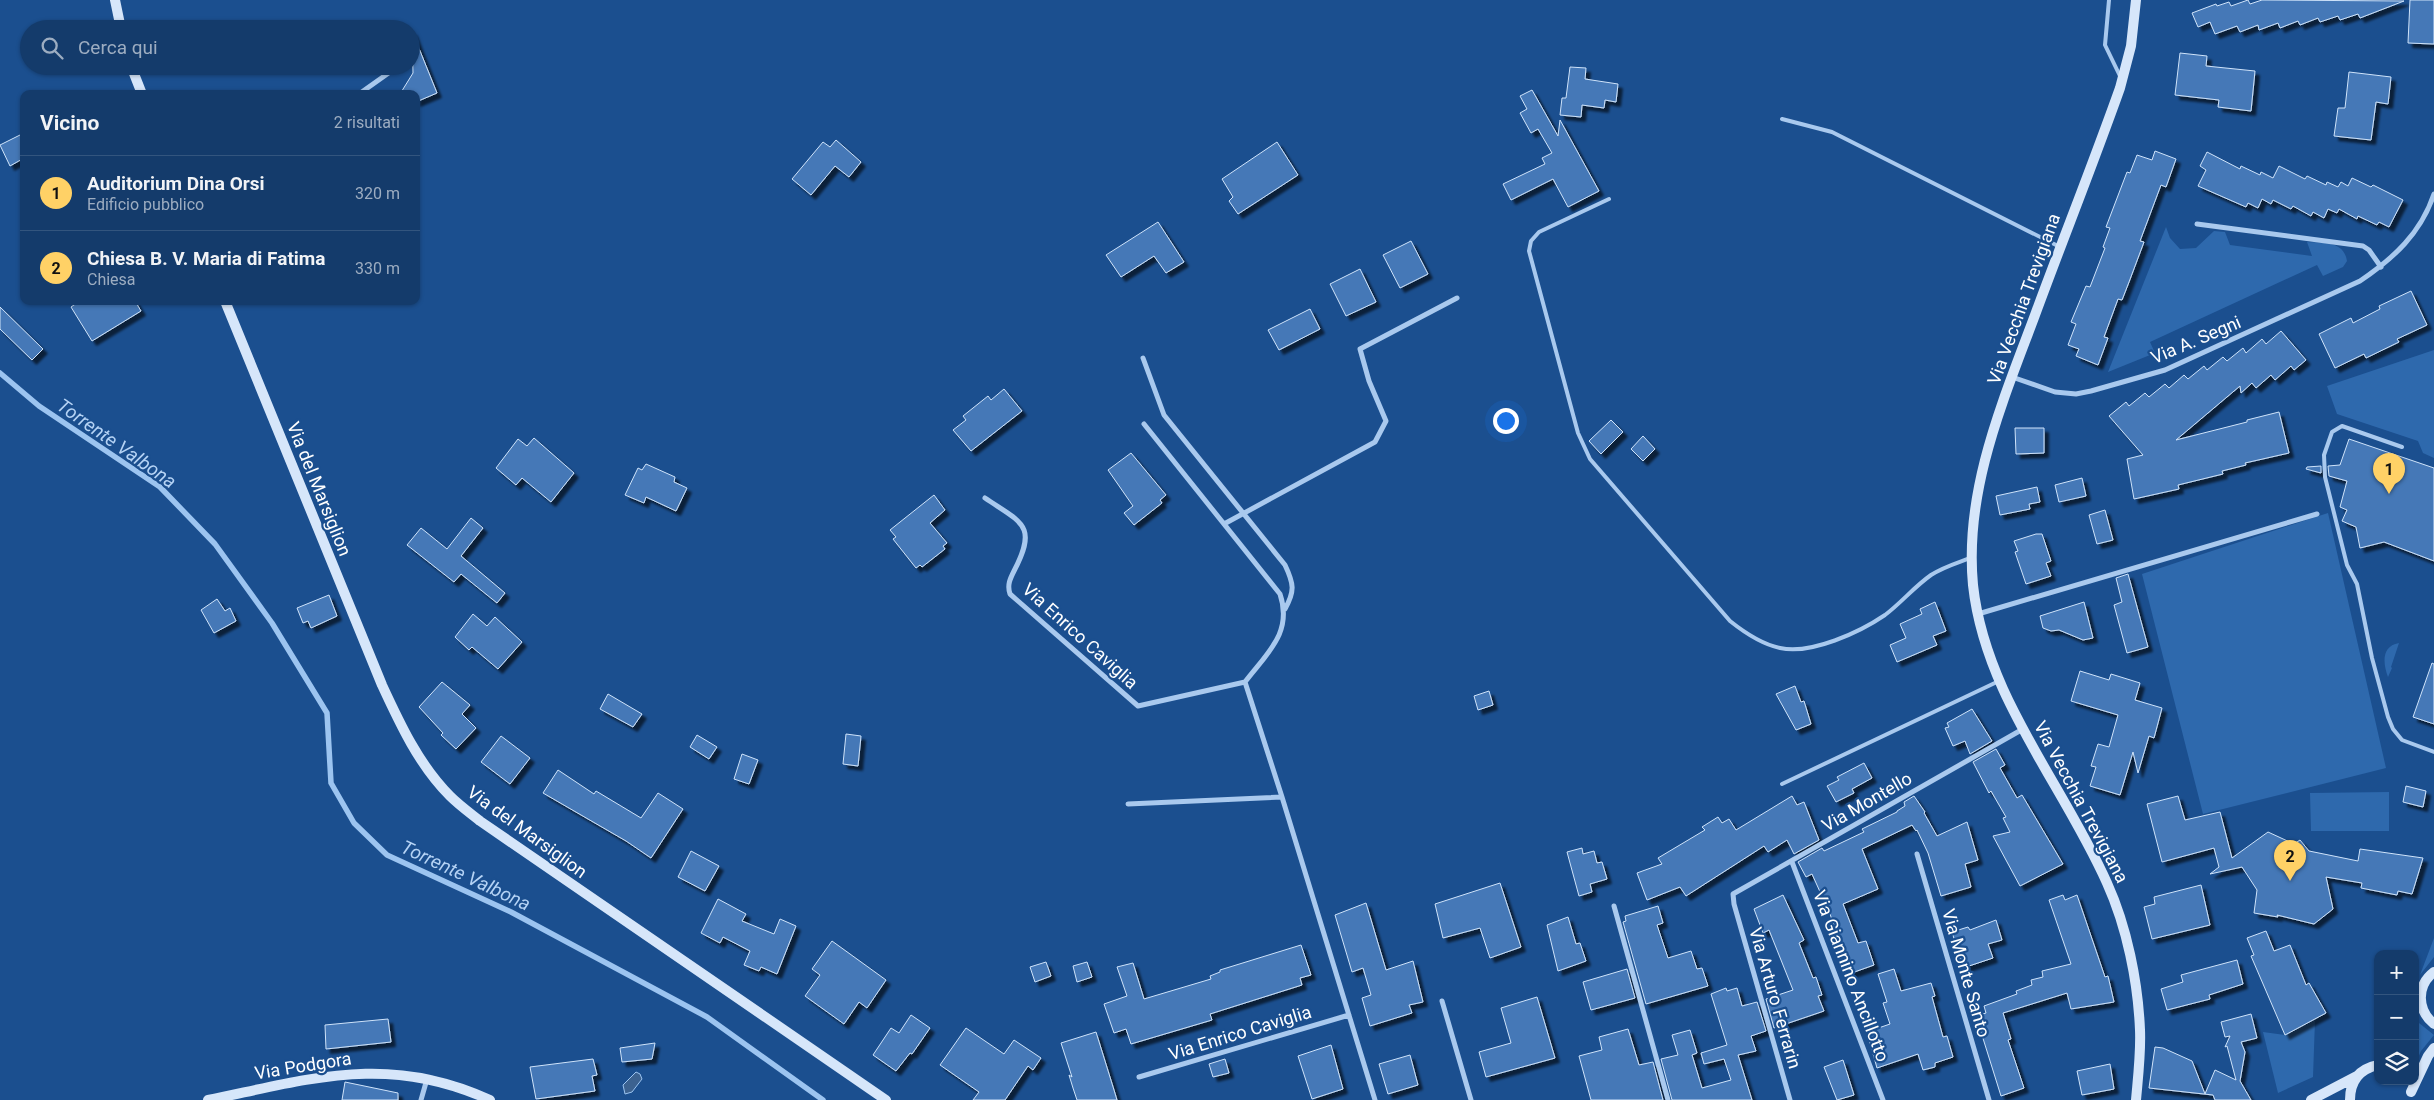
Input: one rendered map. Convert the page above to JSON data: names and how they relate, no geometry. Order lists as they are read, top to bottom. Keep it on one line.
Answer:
{"streets":{"street":["Via Vecchia Trevigiana","Via A. Segni","Via del Marsiglion","Via Enrico Caviglia","Via Montello","Via Monte Santo","Via Giannino Ancillotto","Via Arturo Ferrarin","Via Podgora"]},"crossings":[["Via Vecchia Trevigiana","Via A. Segni"],["Via Vecchia Trevigiana","Via Montello"],["Via Montello","Via Giannino Ancillotto"],["Via Montello","Via Arturo Ferrarin"]],"water":["Torrente Valbona"],"page":{"search":"Cerca qui","heading":["Vicino","2 risultati"],"list":[{"mark":"1","name":"Auditorium Dina Orsi","note":"Edificio pubblico","value":"320 m"},{"mark":"2","name":"Chiesa B. V. Maria di Fatima","note":"Chiesa","value":"330 m"}],"pins":["1","2"],"map_buttons":["+","−"]}}
